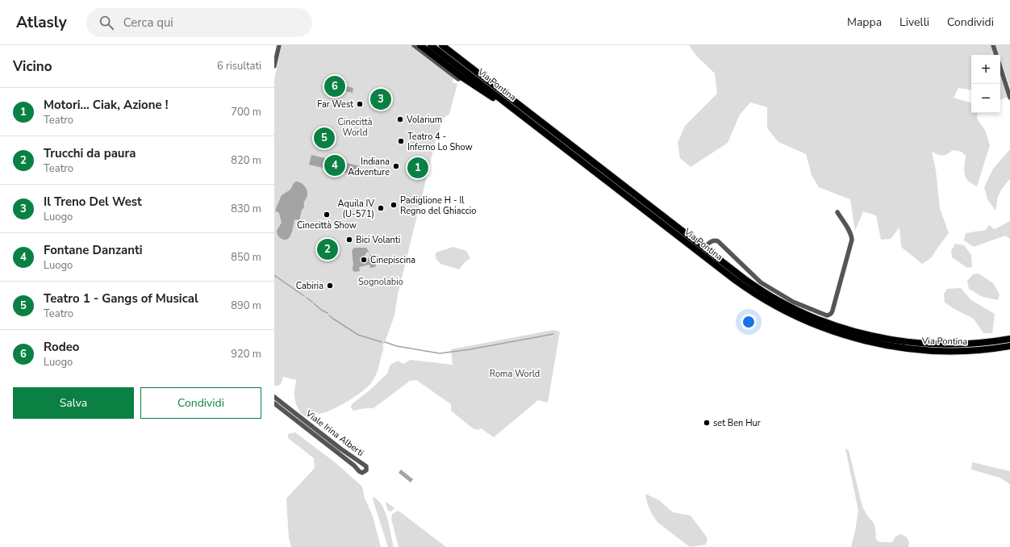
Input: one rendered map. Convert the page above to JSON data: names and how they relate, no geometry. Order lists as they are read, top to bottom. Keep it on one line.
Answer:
{"streets":{"highway":["Via Pontina"],"street":["Viale Irina Alberti"]},"parks":["Cinecittà World","Sognolabio","Roma World"],"places":["Far West","Volarium","Teatro 4 - Inferno Lo Show","Indiana Adventure","Padiglione H - Il Regno del Ghiaccio","Aquila IV (U-571)","Cinecittà Show","Bici Volanti","Cinepiscina","Cabiria","set Ben Hur"],"page":{"header":"Atlasly","search":"Cerca qui","nav":["Mappa","Livelli","Condividi"],"heading":["Vicino","6 risultati"],"map_buttons":["+","−"],"pins":["6","3","5","4","1","2"],"list":[{"mark":"1","name":"Motori... Ciak, Azione !","note":"Teatro","value":"700 m"},{"mark":"2","name":"Trucchi da paura","note":"Teatro","value":"820 m"},{"mark":"3","name":"Il Treno Del West","note":"Luogo","value":"830 m"},{"mark":"4","name":"Fontane Danzanti","note":"Luogo","value":"850 m"},{"mark":"5","name":"Teatro 1 - Gangs of Musical","note":"Teatro","value":"890 m"},{"mark":"6","name":"Rodeo","note":"Luogo","value":"920 m"}],"buttons":["Salva","Condividi"]}}
